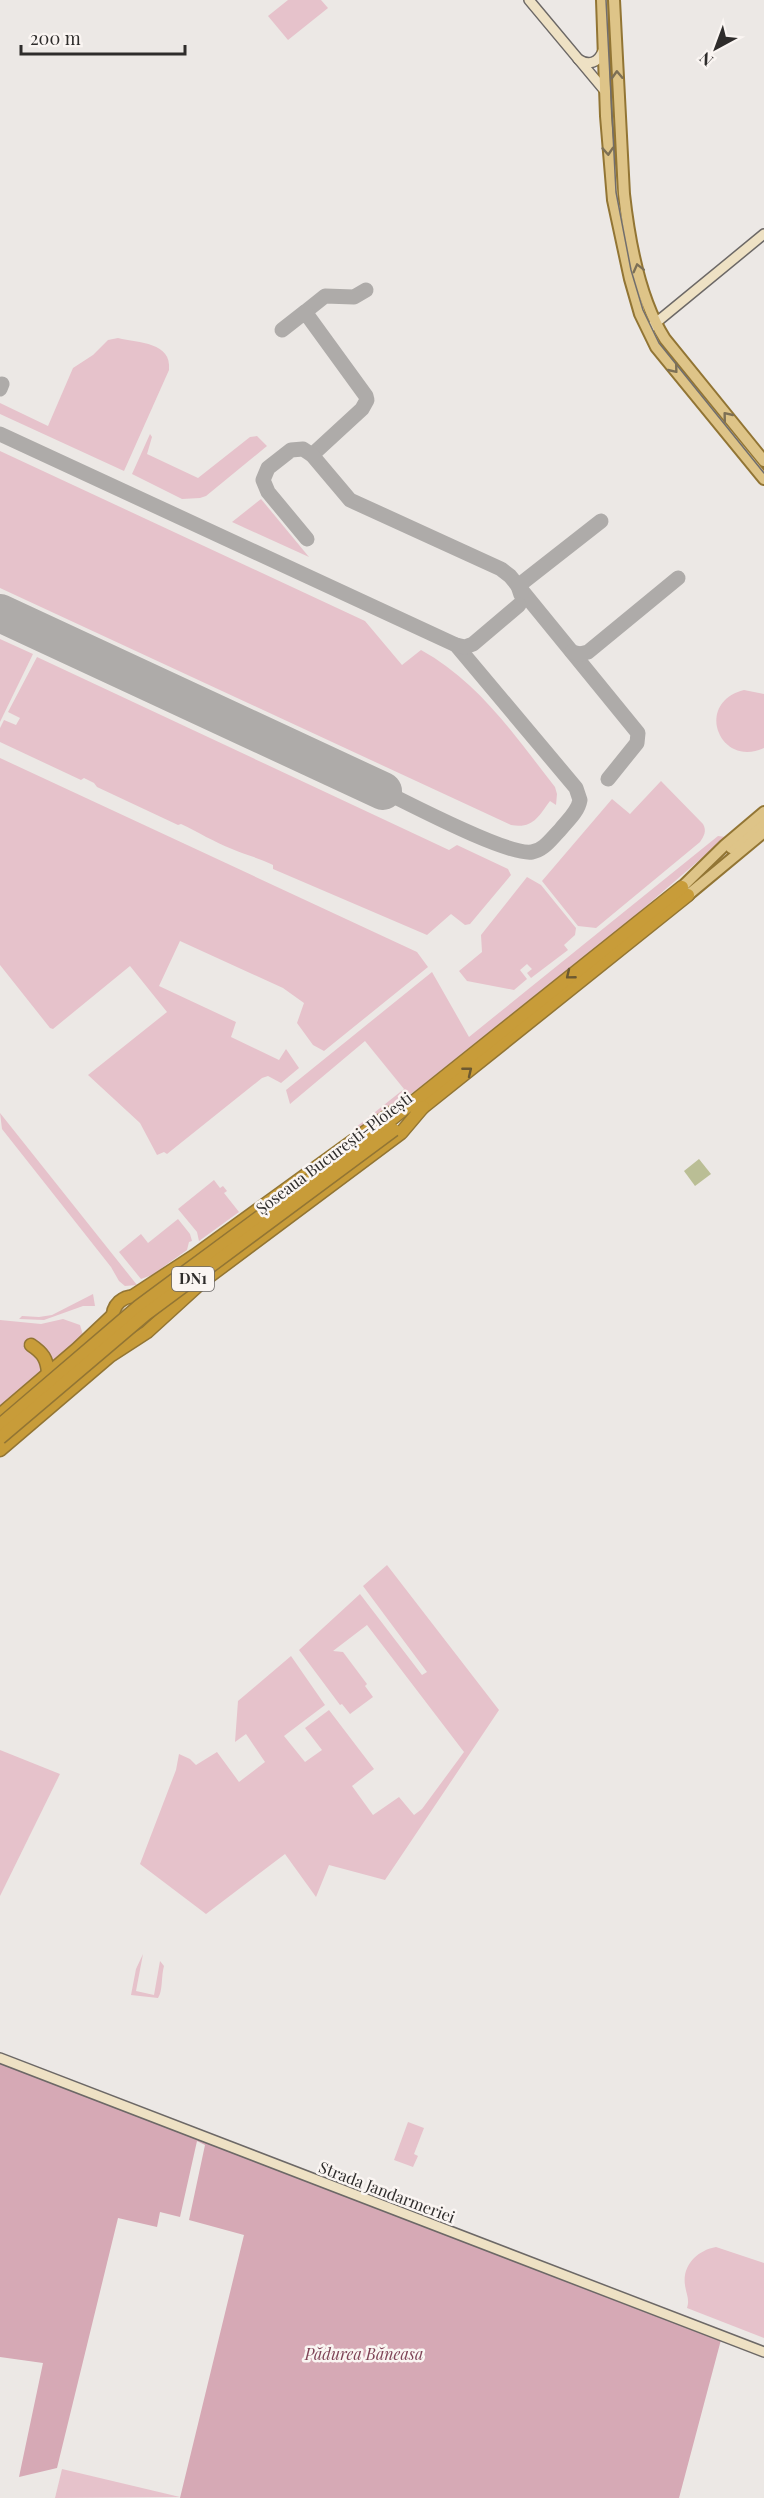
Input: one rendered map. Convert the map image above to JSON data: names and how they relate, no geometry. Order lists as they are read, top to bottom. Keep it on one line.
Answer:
{"streets":{"highway":["Șoseaua București-Ploiești","DN1"],"street":["Strada Jandarmeriei"]},"crossings":[["Șoseaua București-Ploiești","DN1"]],"parks":["Pădurea Băneasa"],"scale_bar":"200 m","north":"bottom left"}
